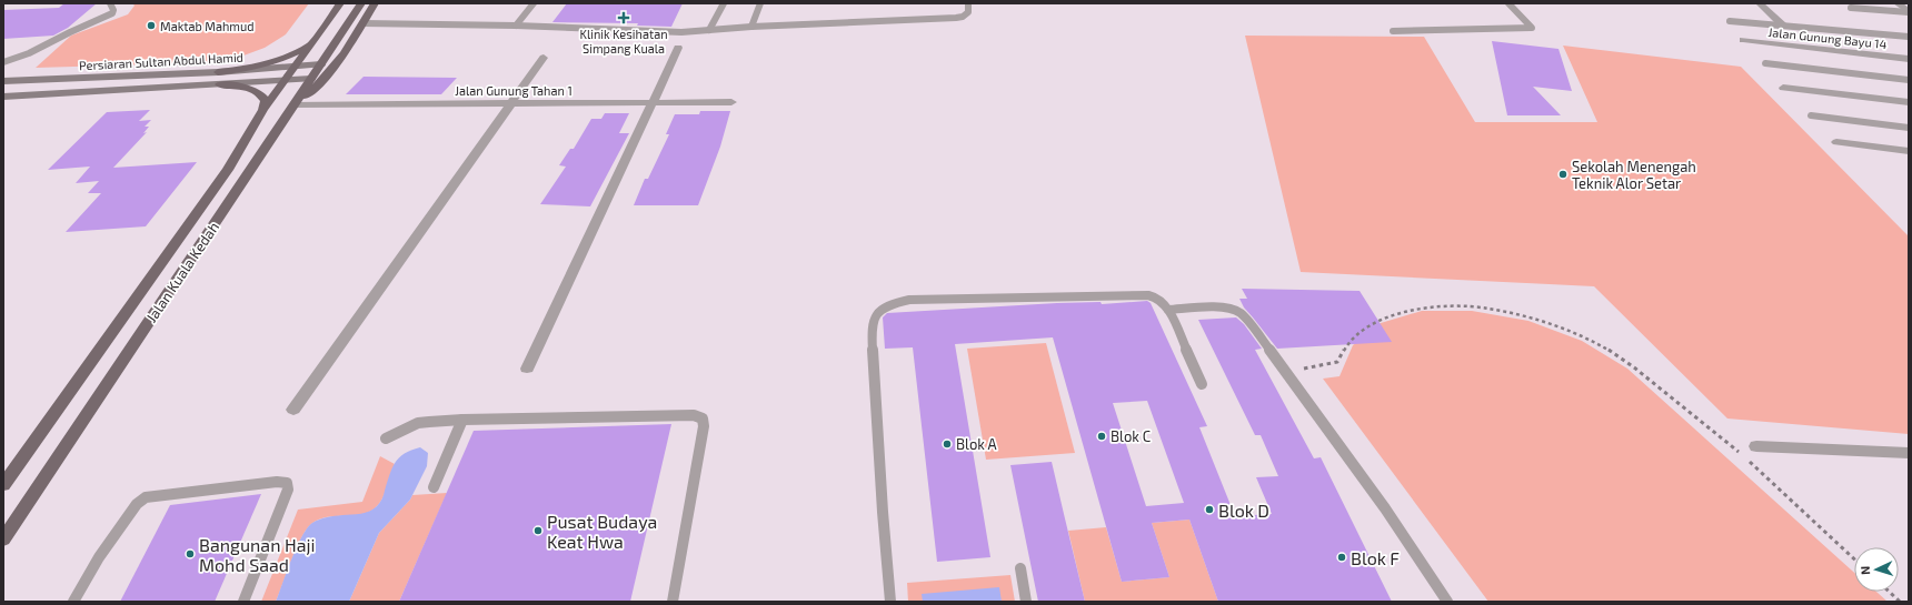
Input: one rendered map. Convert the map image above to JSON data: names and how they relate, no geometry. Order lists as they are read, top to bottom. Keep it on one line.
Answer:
{"streets":{"main road":["Persiaran Sultan Abdul Hamid","Jalan Kuala Kedah"],"street":["Jalan Gunung Bayu 14","Jalan Gunung Tahan 1"]},"crossings":[["Persiaran Sultan Abdul Hamid","Jalan Kuala Kedah"],["Jalan Gunung Tahan 1","Jalan Kuala Kedah"]],"places":{"health":["Klinik Kesihatan Simpang Kuala"],"other":["Maktab Mahmud","Sekolah Menengah Teknik Alor Setar","Blok C","Blok A","Blok D","Pusat Budaya Keat Hwa","Bangunan Haji Mohd Saad","Blok F"]},"north":"left"}
